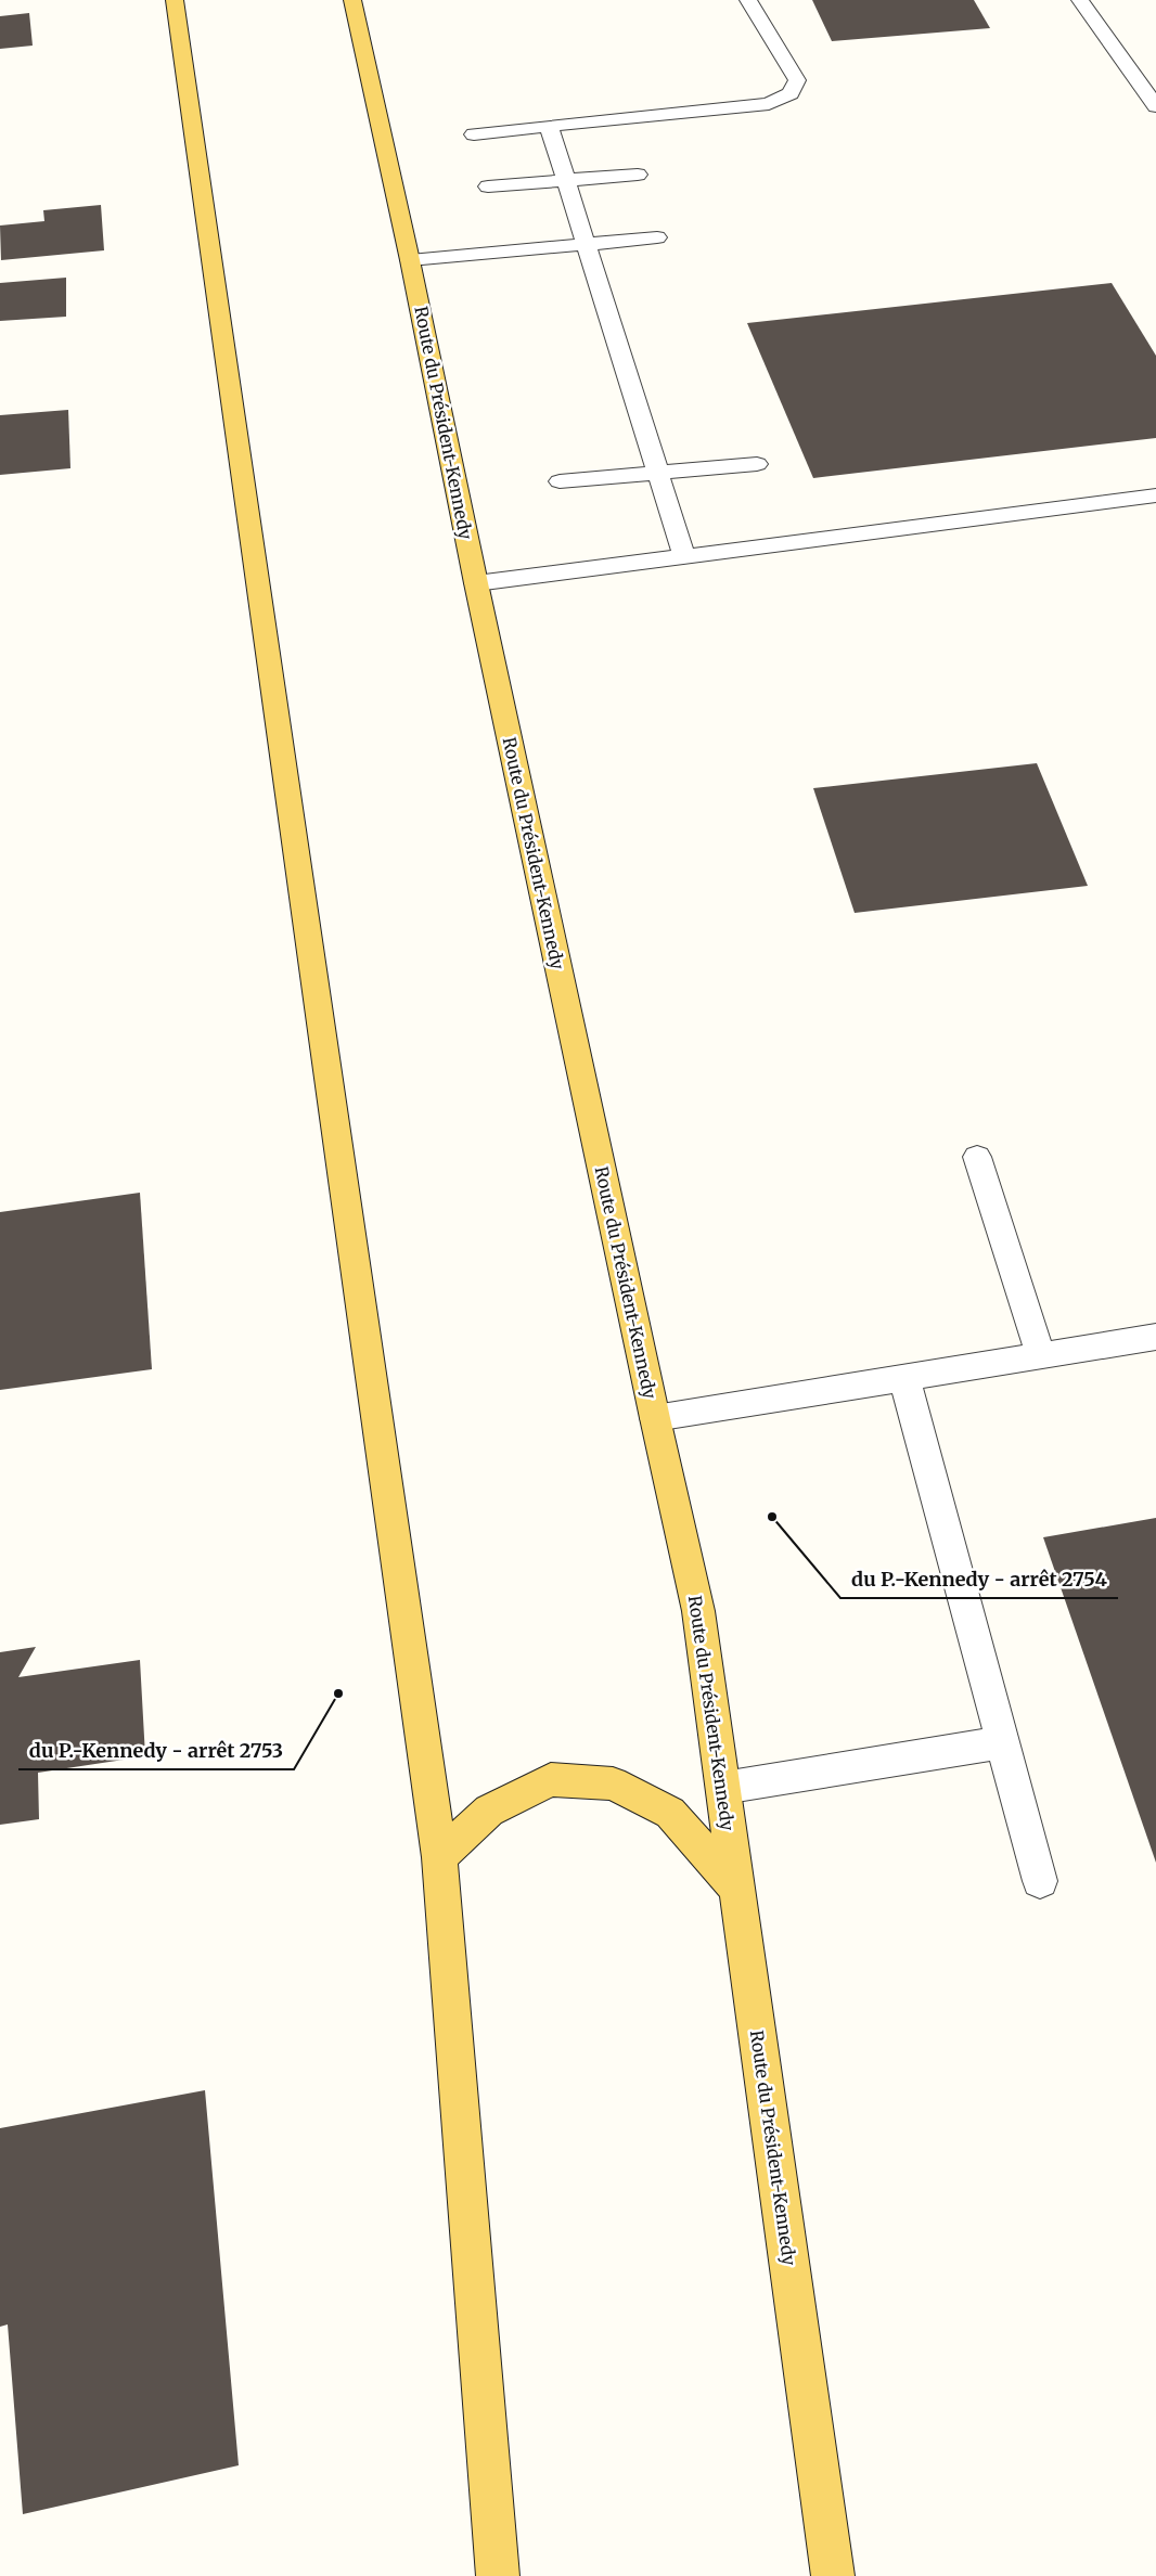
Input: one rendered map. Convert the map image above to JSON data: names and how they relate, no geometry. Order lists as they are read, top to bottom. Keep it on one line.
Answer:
{"streets":{"main road":["Route du Président-Kennedy"]},"places":["du P.-Kennedy - arrêt 2754","du P.-Kennedy - arrêt 2753"]}
